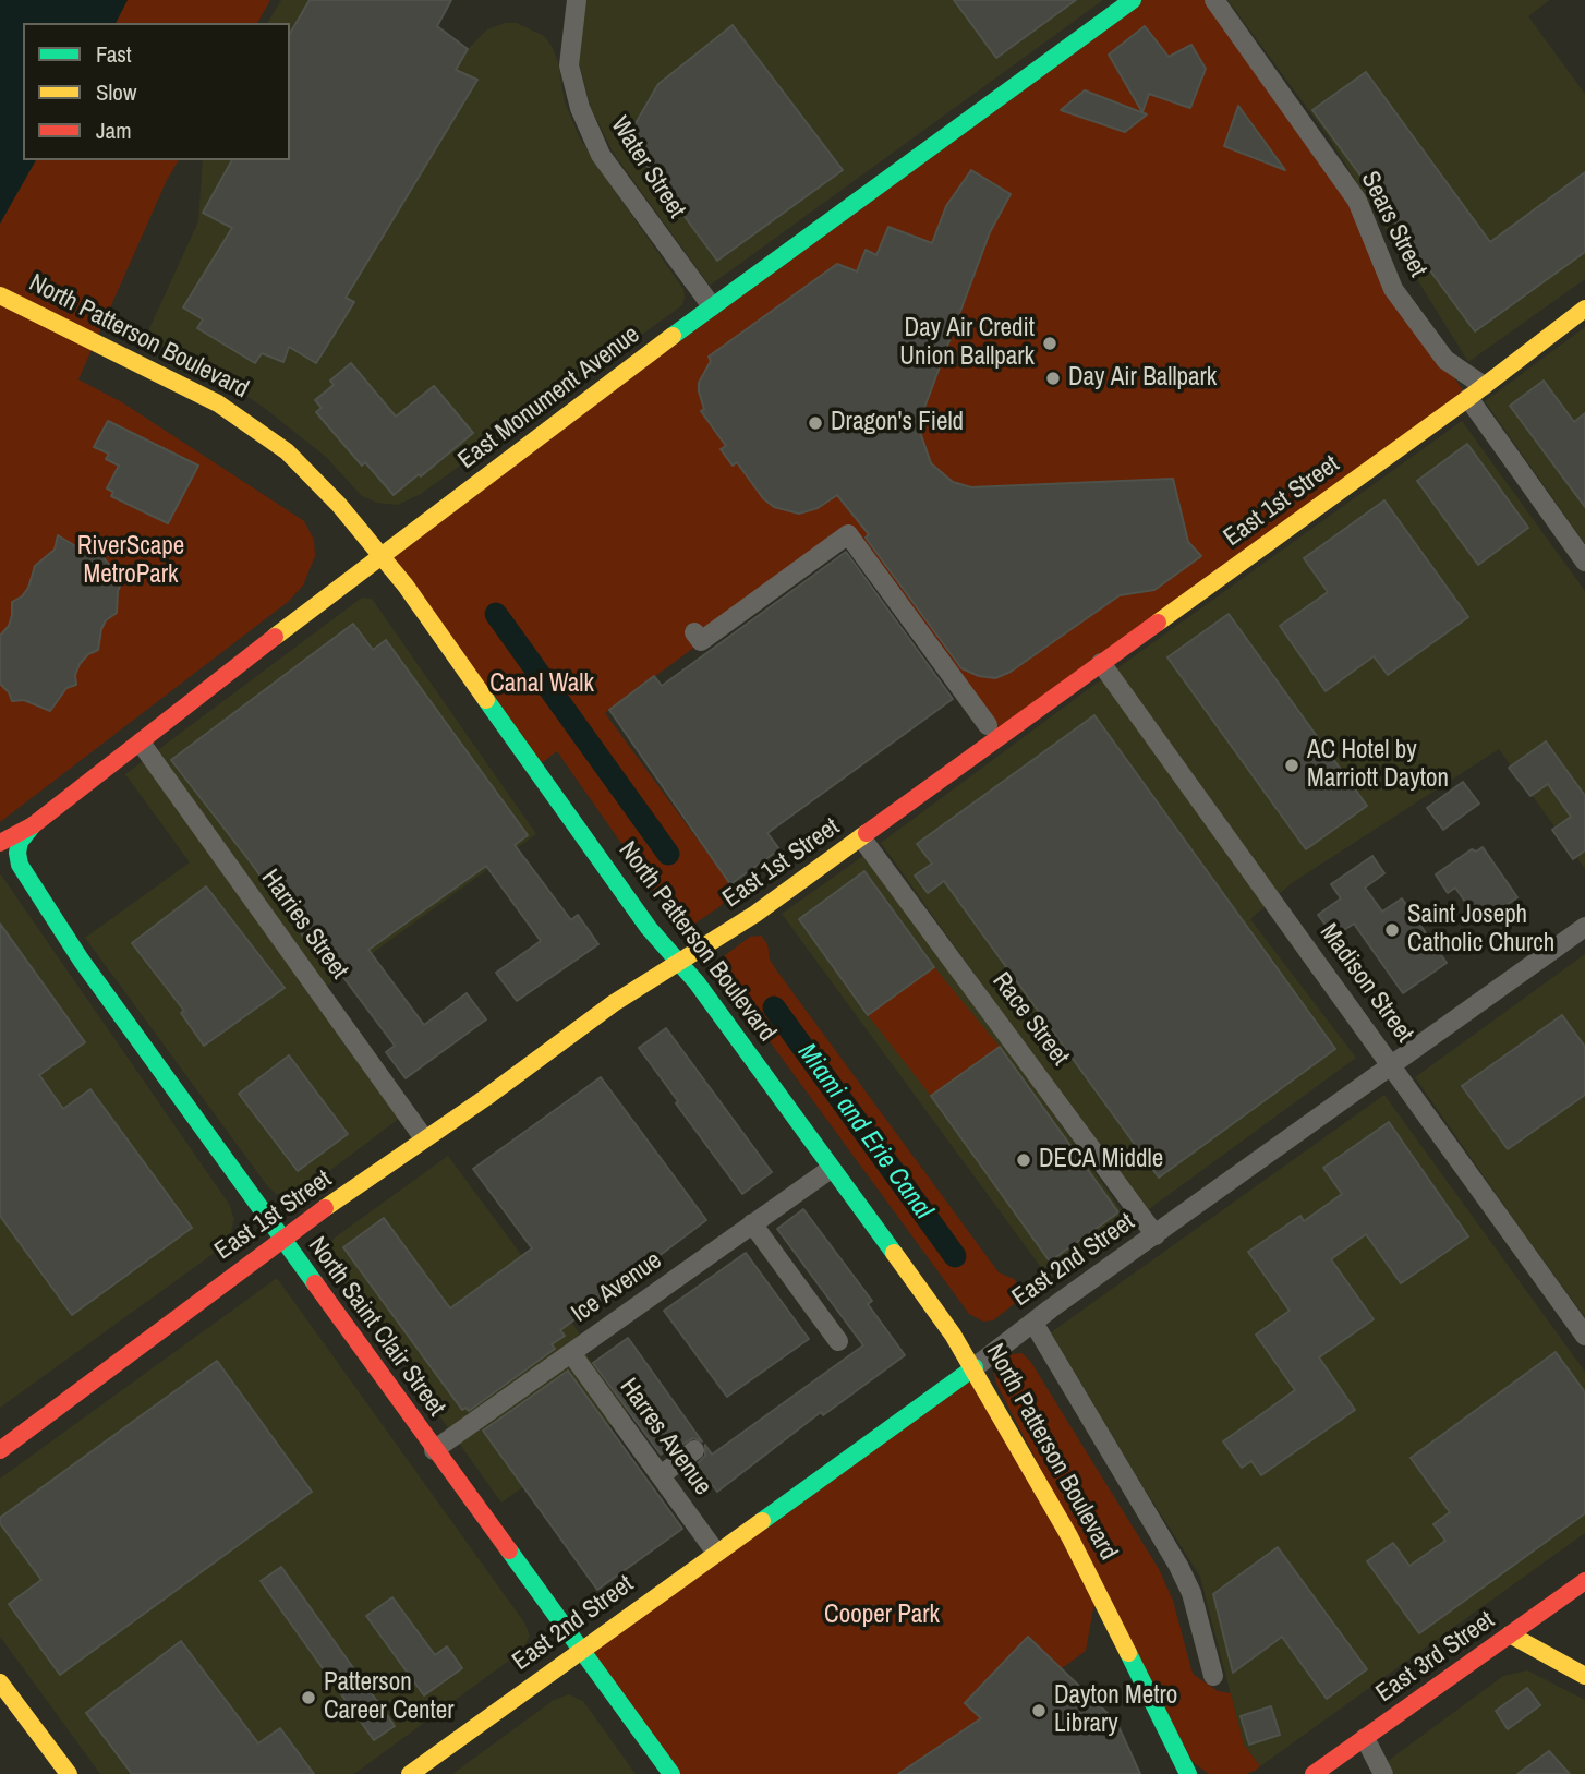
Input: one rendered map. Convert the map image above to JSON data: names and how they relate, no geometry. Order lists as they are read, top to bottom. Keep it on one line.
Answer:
{"streets":{"main road":["North Patterson Boulevard","East Monument Avenue","East 1st Street","East 2nd Street","North Saint Clair Street","East 3rd Street"],"street":["Water Street","Sears Street","Harries Street","Madison Street","Race Street","Ice Avenue","Harres Avenue"]},"crossings":[["Water Street","East Monument Avenue"],["Sears Street","East 1st Street"],["North Patterson Boulevard","East Monument Avenue"],["North Patterson Boulevard","East 1st Street"],["North Patterson Boulevard","East 2nd Street"],["North Patterson Boulevard","Ice Avenue"],["East Monument Avenue","Harries Street"],["East Monument Avenue","North Saint Clair Street"],["East 1st Street","Harries Street"],["East 1st Street","Madison Street"],["East 1st Street","Race Street"],["East 1st Street","North Saint Clair Street"],["Madison Street","East 2nd Street"],["Race Street","East 2nd Street"],["East 2nd Street","North Saint Clair Street"],["East 2nd Street","Harres Avenue"],["Ice Avenue","North Saint Clair Street"],["Ice Avenue","Harres Avenue"]],"water":["Miami and Erie Canal"],"parks":["RiverScape MetroPark","Canal Walk","Cooper Park"],"places":["Day Air Credit Union Ballpark","Day Air Ballpark","Dragon's Field","AC Hotel by Marriott Dayton","Saint Joseph Catholic Church","DECA Middle","Patterson Career Center","Dayton Metro Library"],"legend":["Fast","Slow","Jam"]}
